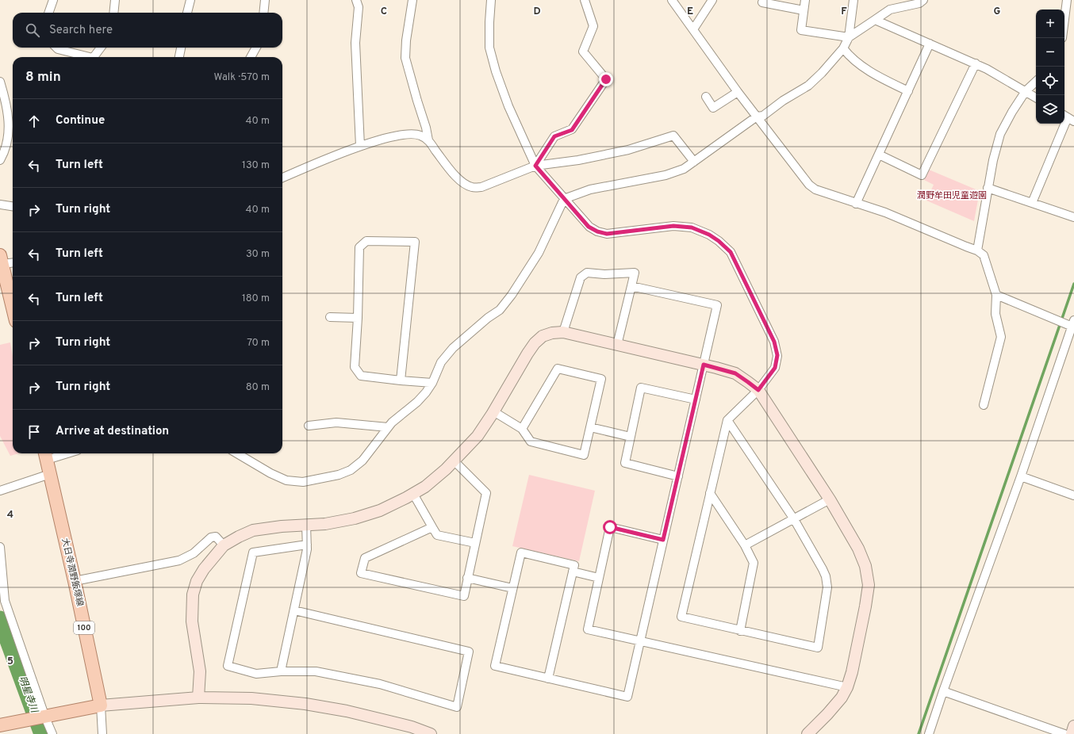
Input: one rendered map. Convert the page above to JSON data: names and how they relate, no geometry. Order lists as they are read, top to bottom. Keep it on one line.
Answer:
{"streets":{"main road":["大日寺潤野飯塚線","100"]},"water":["明星寺川"],"parks":["潤野牟田児童遊園"],"page":{"map_buttons":["+","−"],"search":"Search here","heading":["8 min","Walk · 570 m"],"list":[["Continue","40 m"],["Turn left","130 m"],["Turn right","40 m"],["Turn left","30 m"],["Turn left","180 m"],["Turn right","70 m"],["Turn right","80 m"],"Arrive at destination"]},"grid":{"columns":["C","D","E","F","G"],"rows":["4","5"]}}
